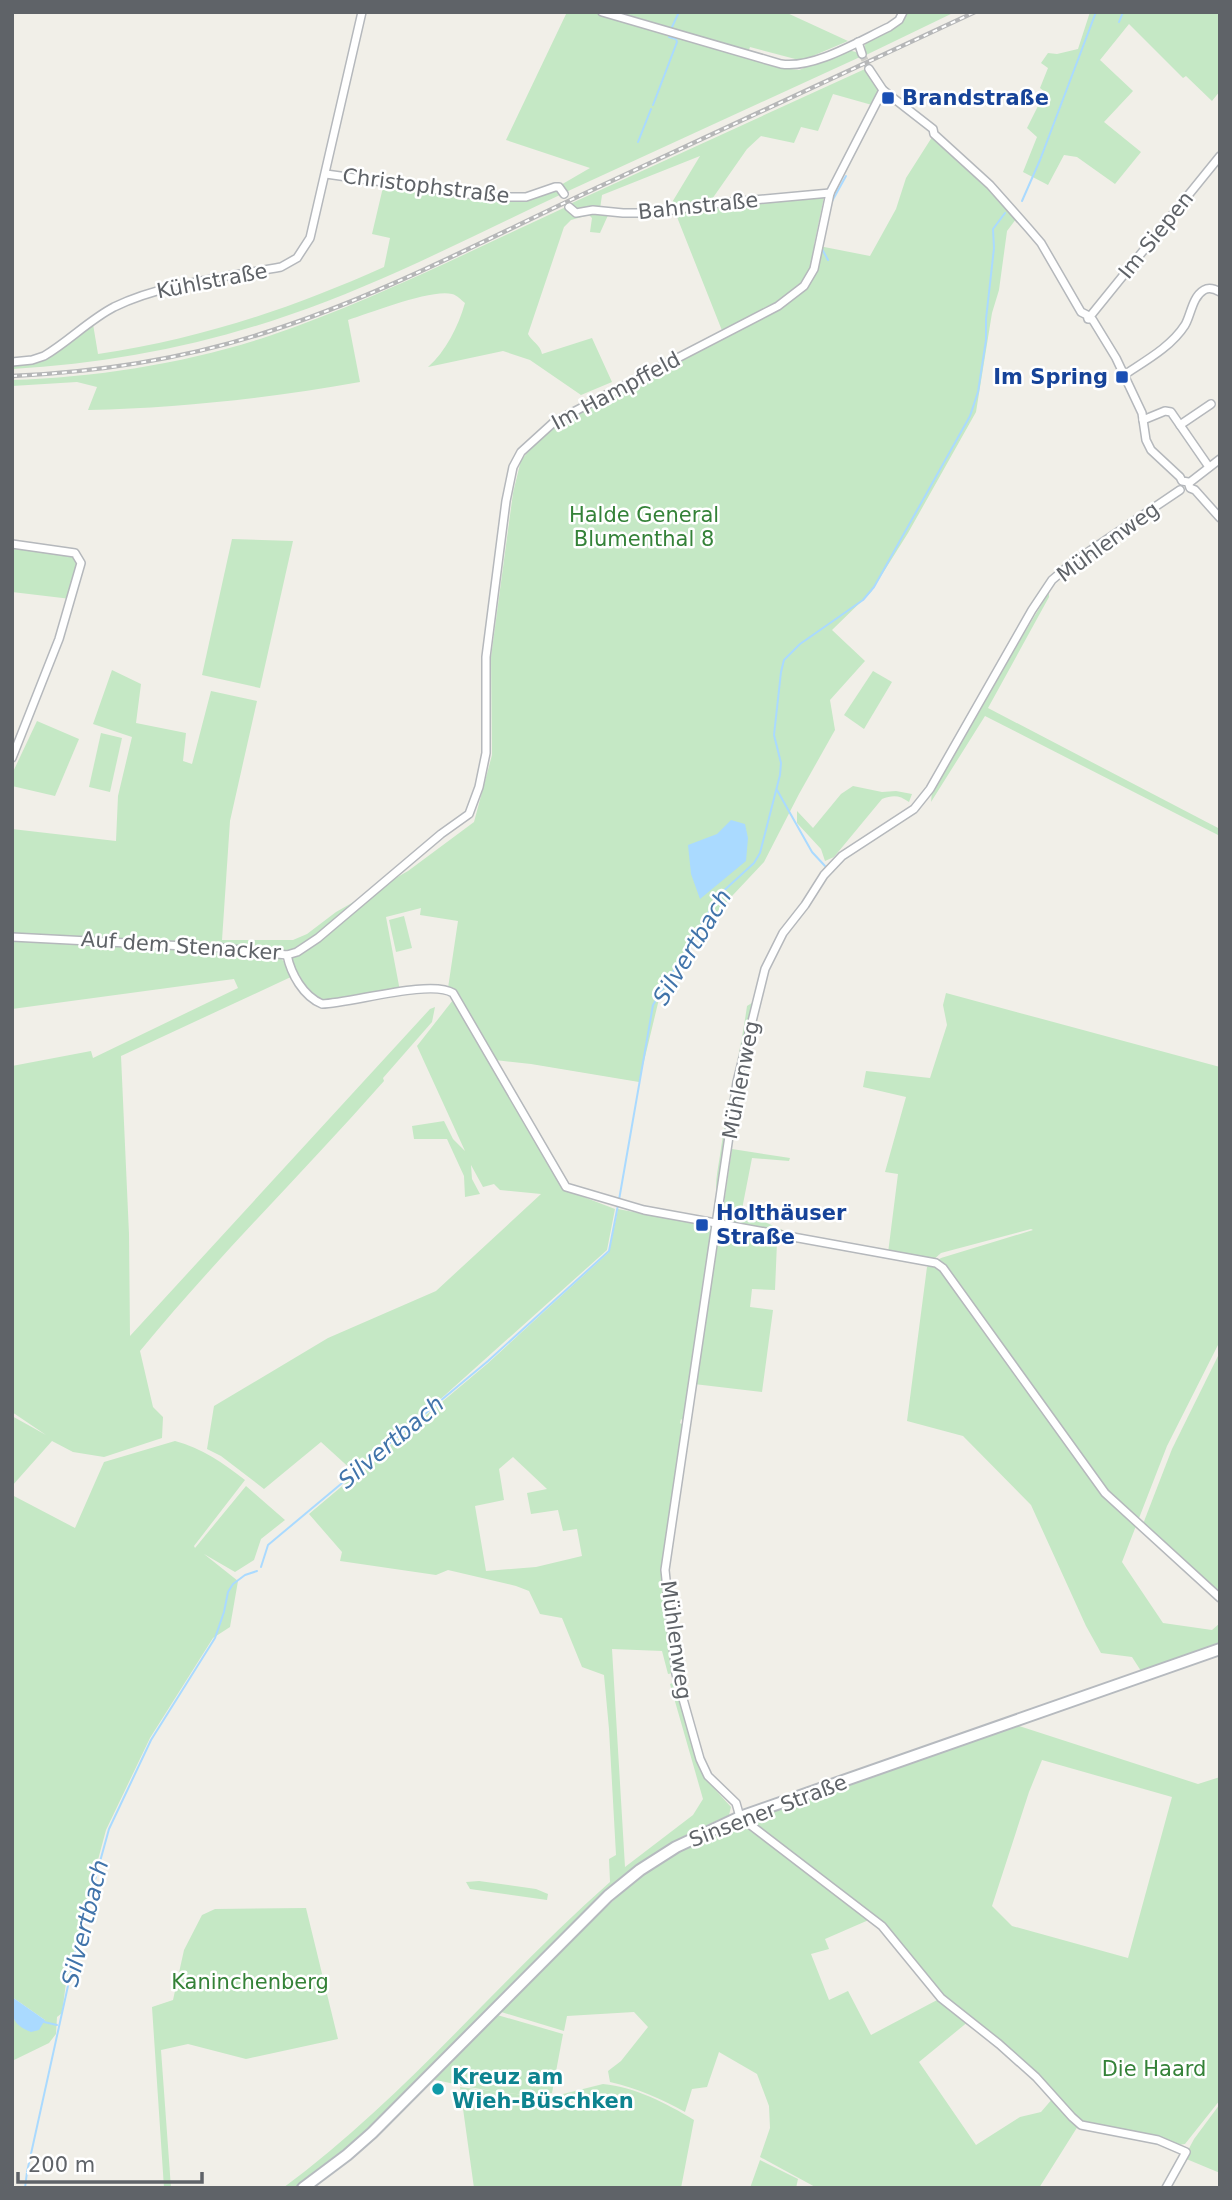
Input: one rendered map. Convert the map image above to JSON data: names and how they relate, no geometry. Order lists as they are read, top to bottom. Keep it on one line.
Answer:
{"streets":{"main road":["Sinsener Straße"],"street":["Christophstraße","Bahnstraße","Im Siepen","Kühlstraße","Im Hampffeld","Mühlenweg","Auf dem Stenacker"]},"crossings":[["Christophstraße","Kühlstraße"],["Bahnstraße","Im Hampffeld"],["Im Hampffeld","Auf dem Stenacker"],["Mühlenweg","Sinsener Straße"]],"water":["Silvertbach"],"parks":["Halde General Blumenthal 8","Kaninchenberg","Die Haard"],"places":{"transit":["Brandstraße","Im Spring","Holthäuser Straße"],"other":["Kreuz am Wieh-Büschken"]},"scale_bar":"200 m"}
